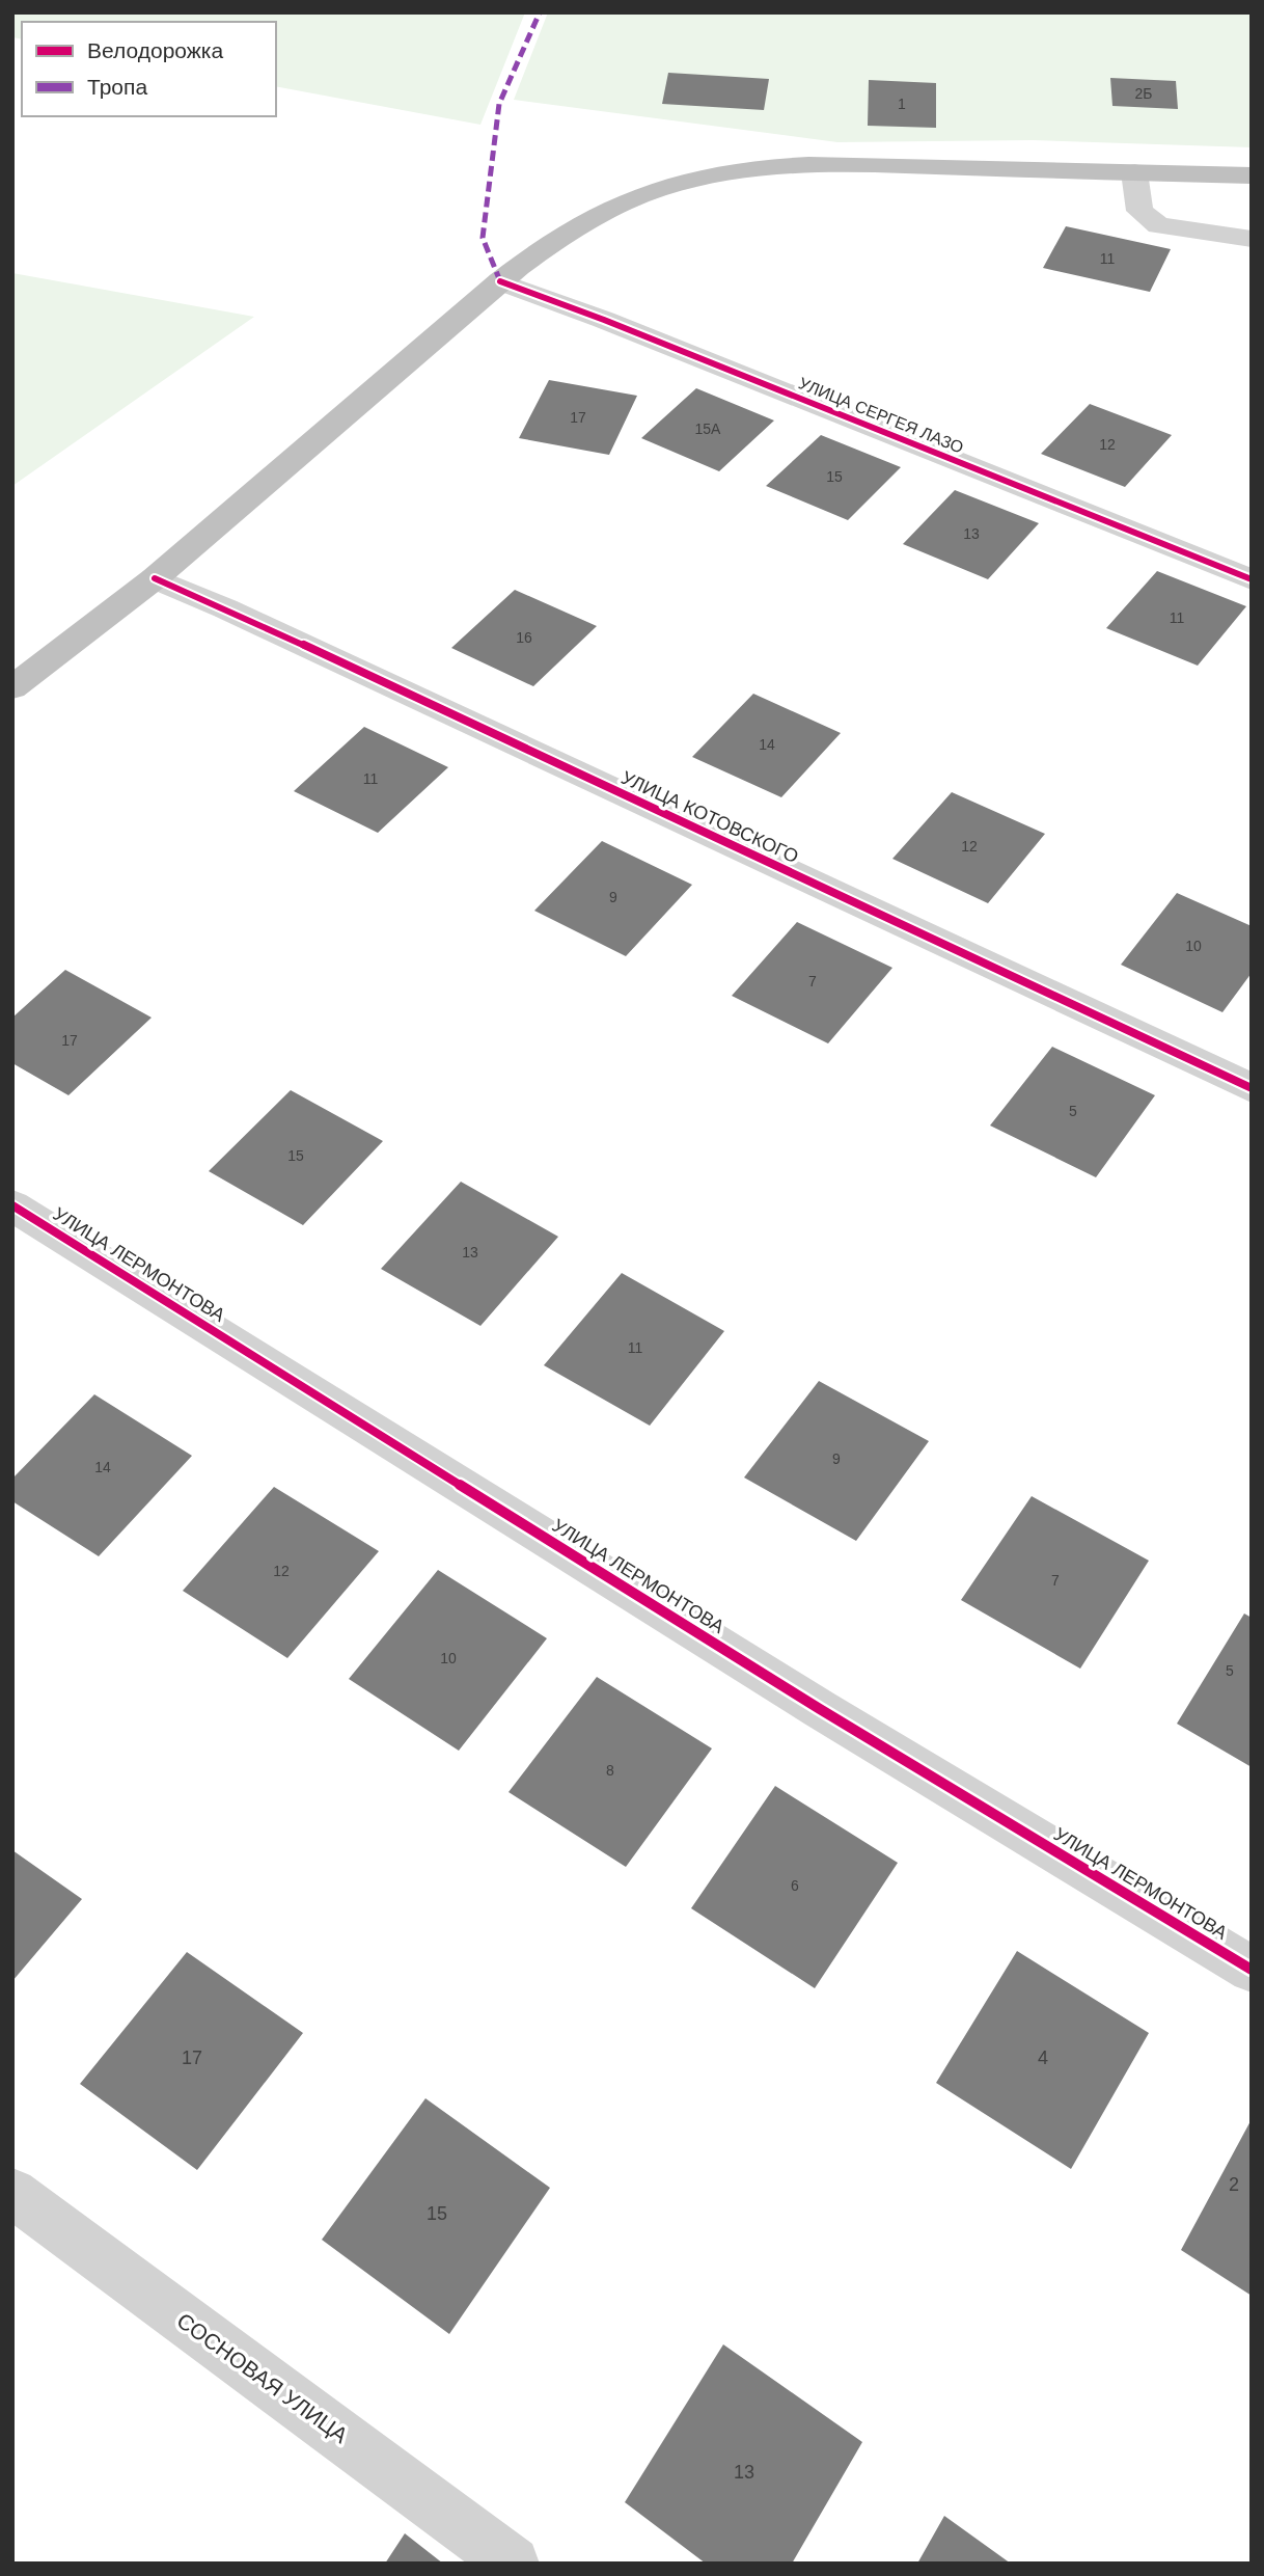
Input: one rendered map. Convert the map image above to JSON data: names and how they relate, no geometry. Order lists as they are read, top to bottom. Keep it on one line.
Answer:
{"streets":{"street":["УЛИЦА СЕРГЕЯ ЛАЗО","УЛИЦА КОТОВСКОГО","УЛИЦА ЛЕРМОНТОВА","СОСНОВАЯ УЛИЦА"]},"house_numbers":["2Б","1","11","17","15А","12","15","13","11","16","14","11","12","9","10","7","17","5","15","13","11","9","14","12","7","10","5","8","6","17","4","2","15","13"],"legend":["Велодорожка","Тропа"]}
